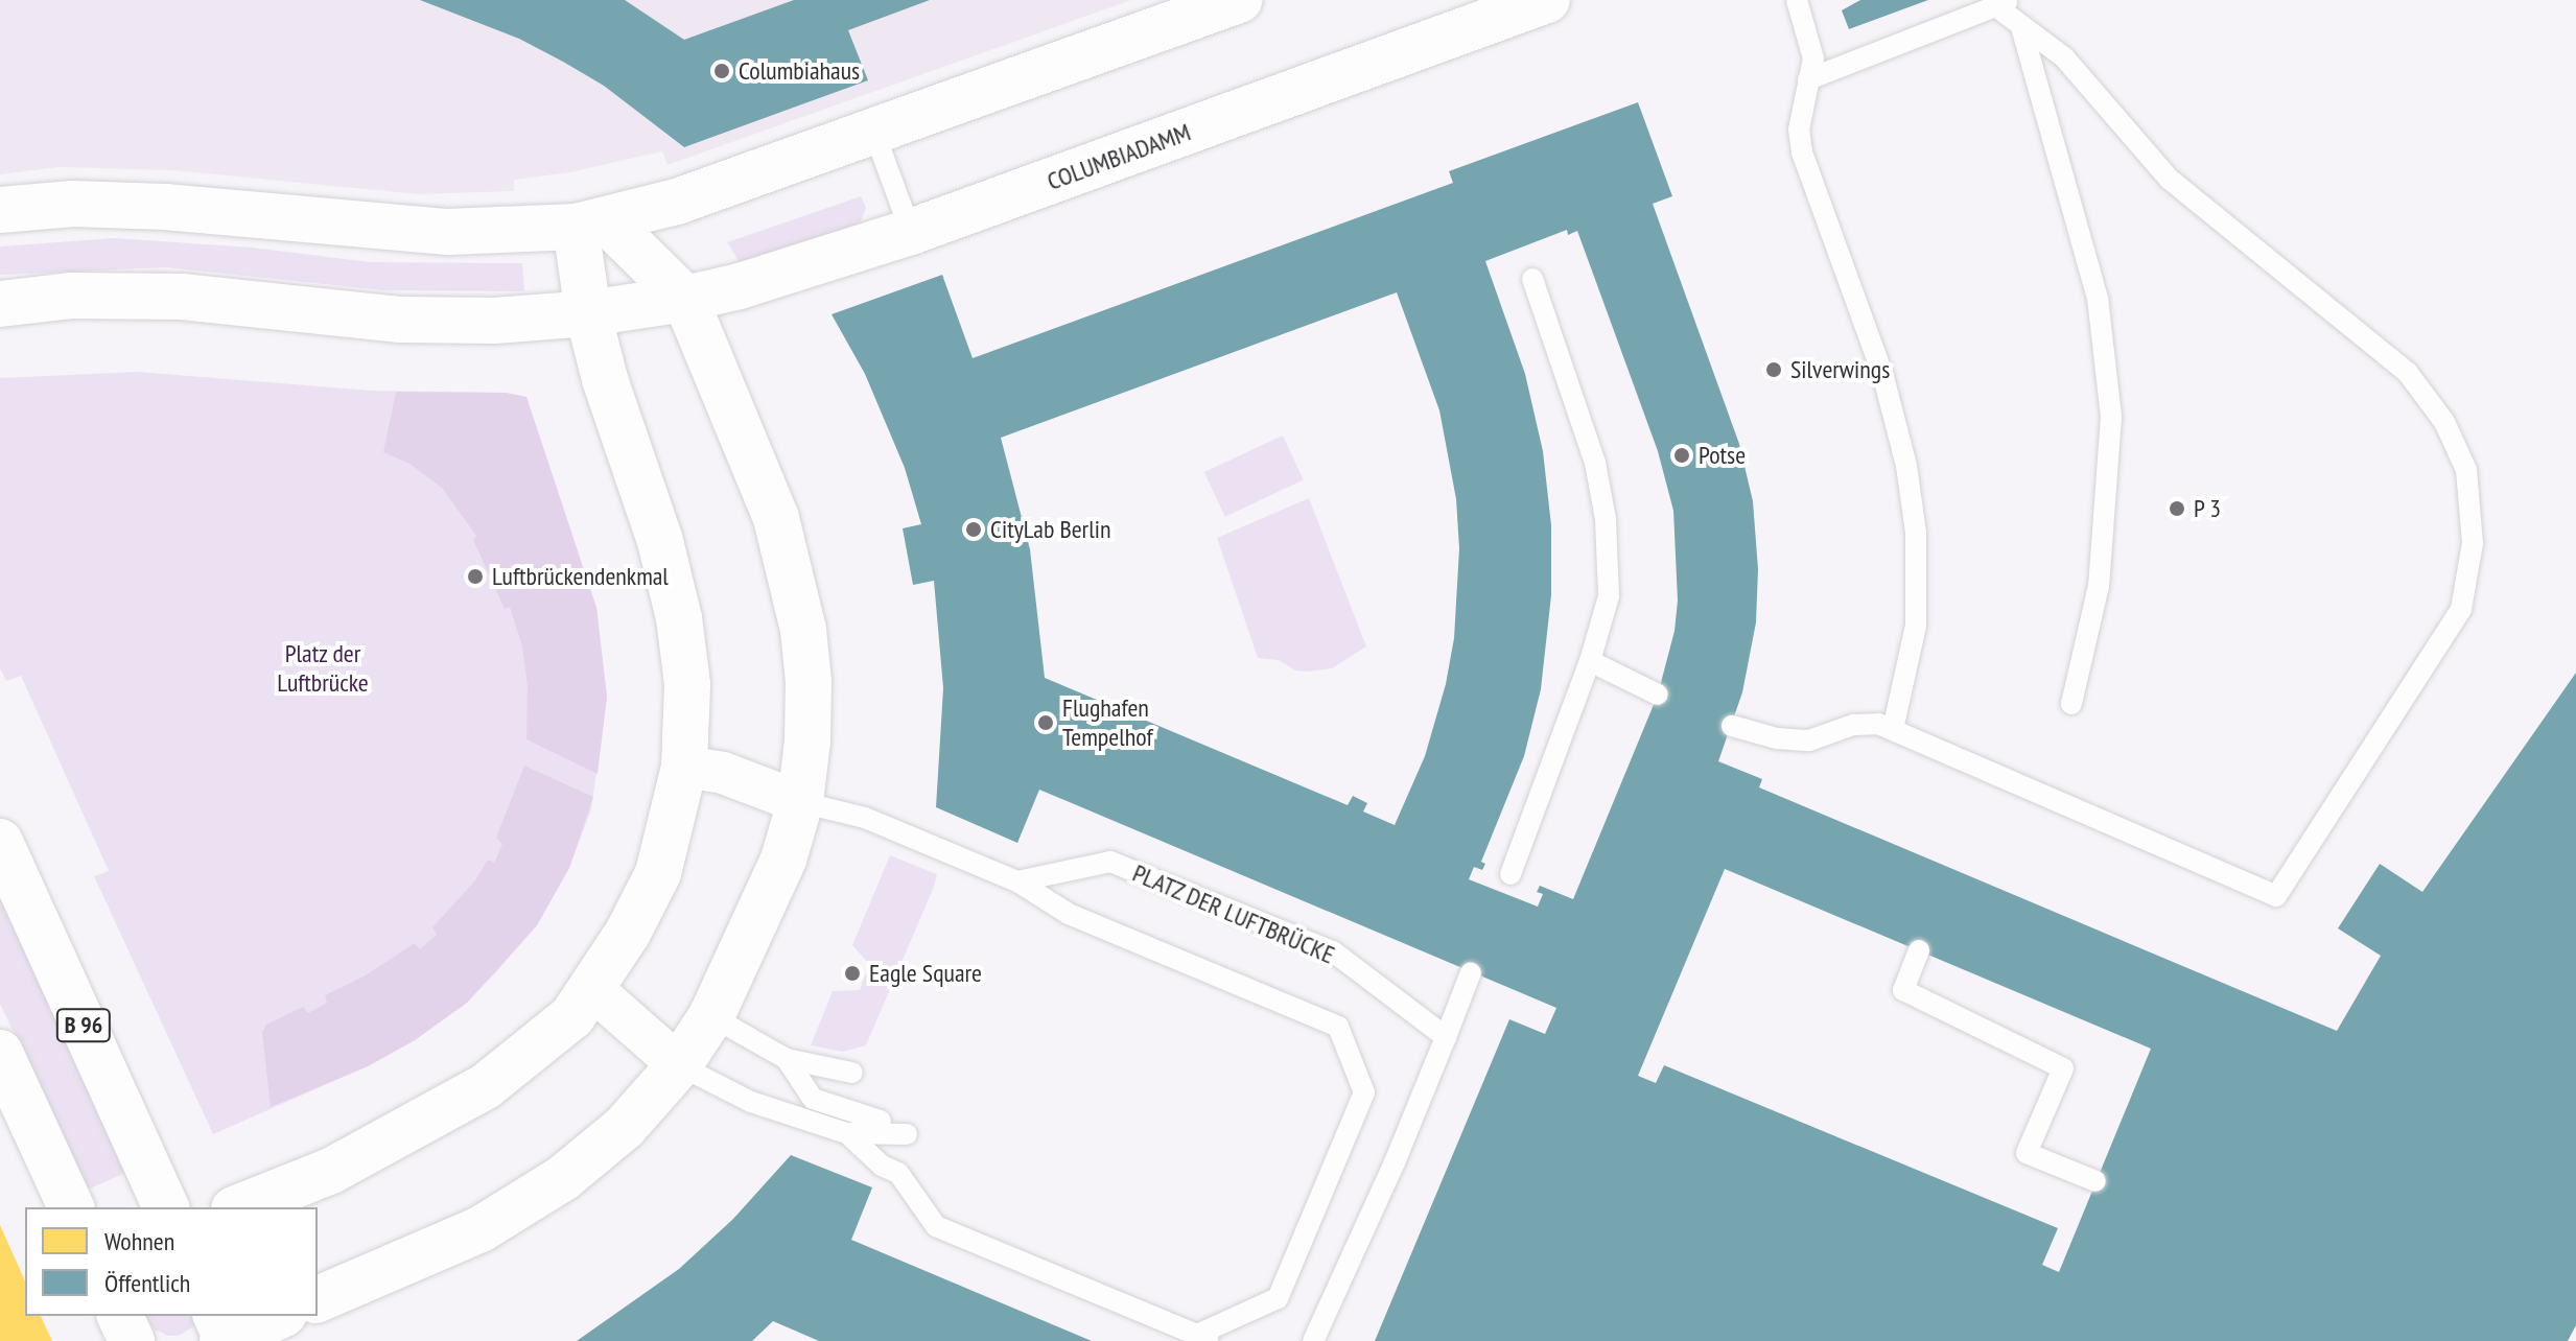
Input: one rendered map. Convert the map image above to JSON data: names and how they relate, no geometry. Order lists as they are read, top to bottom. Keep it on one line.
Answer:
{"streets":{"main road":["COLUMBIADAMM","B 96"],"lane":["PLATZ DER LUFTBRÜCKE"]},"parks":["Platz der Luftbrücke"],"places":["Columbiahaus","Silverwings","Potse","P 3","CityLab Berlin","Luftbrückendenkmal","Flughafen Tempelhof","Eagle Square"],"legend":["Wohnen","Öffentlich"]}
